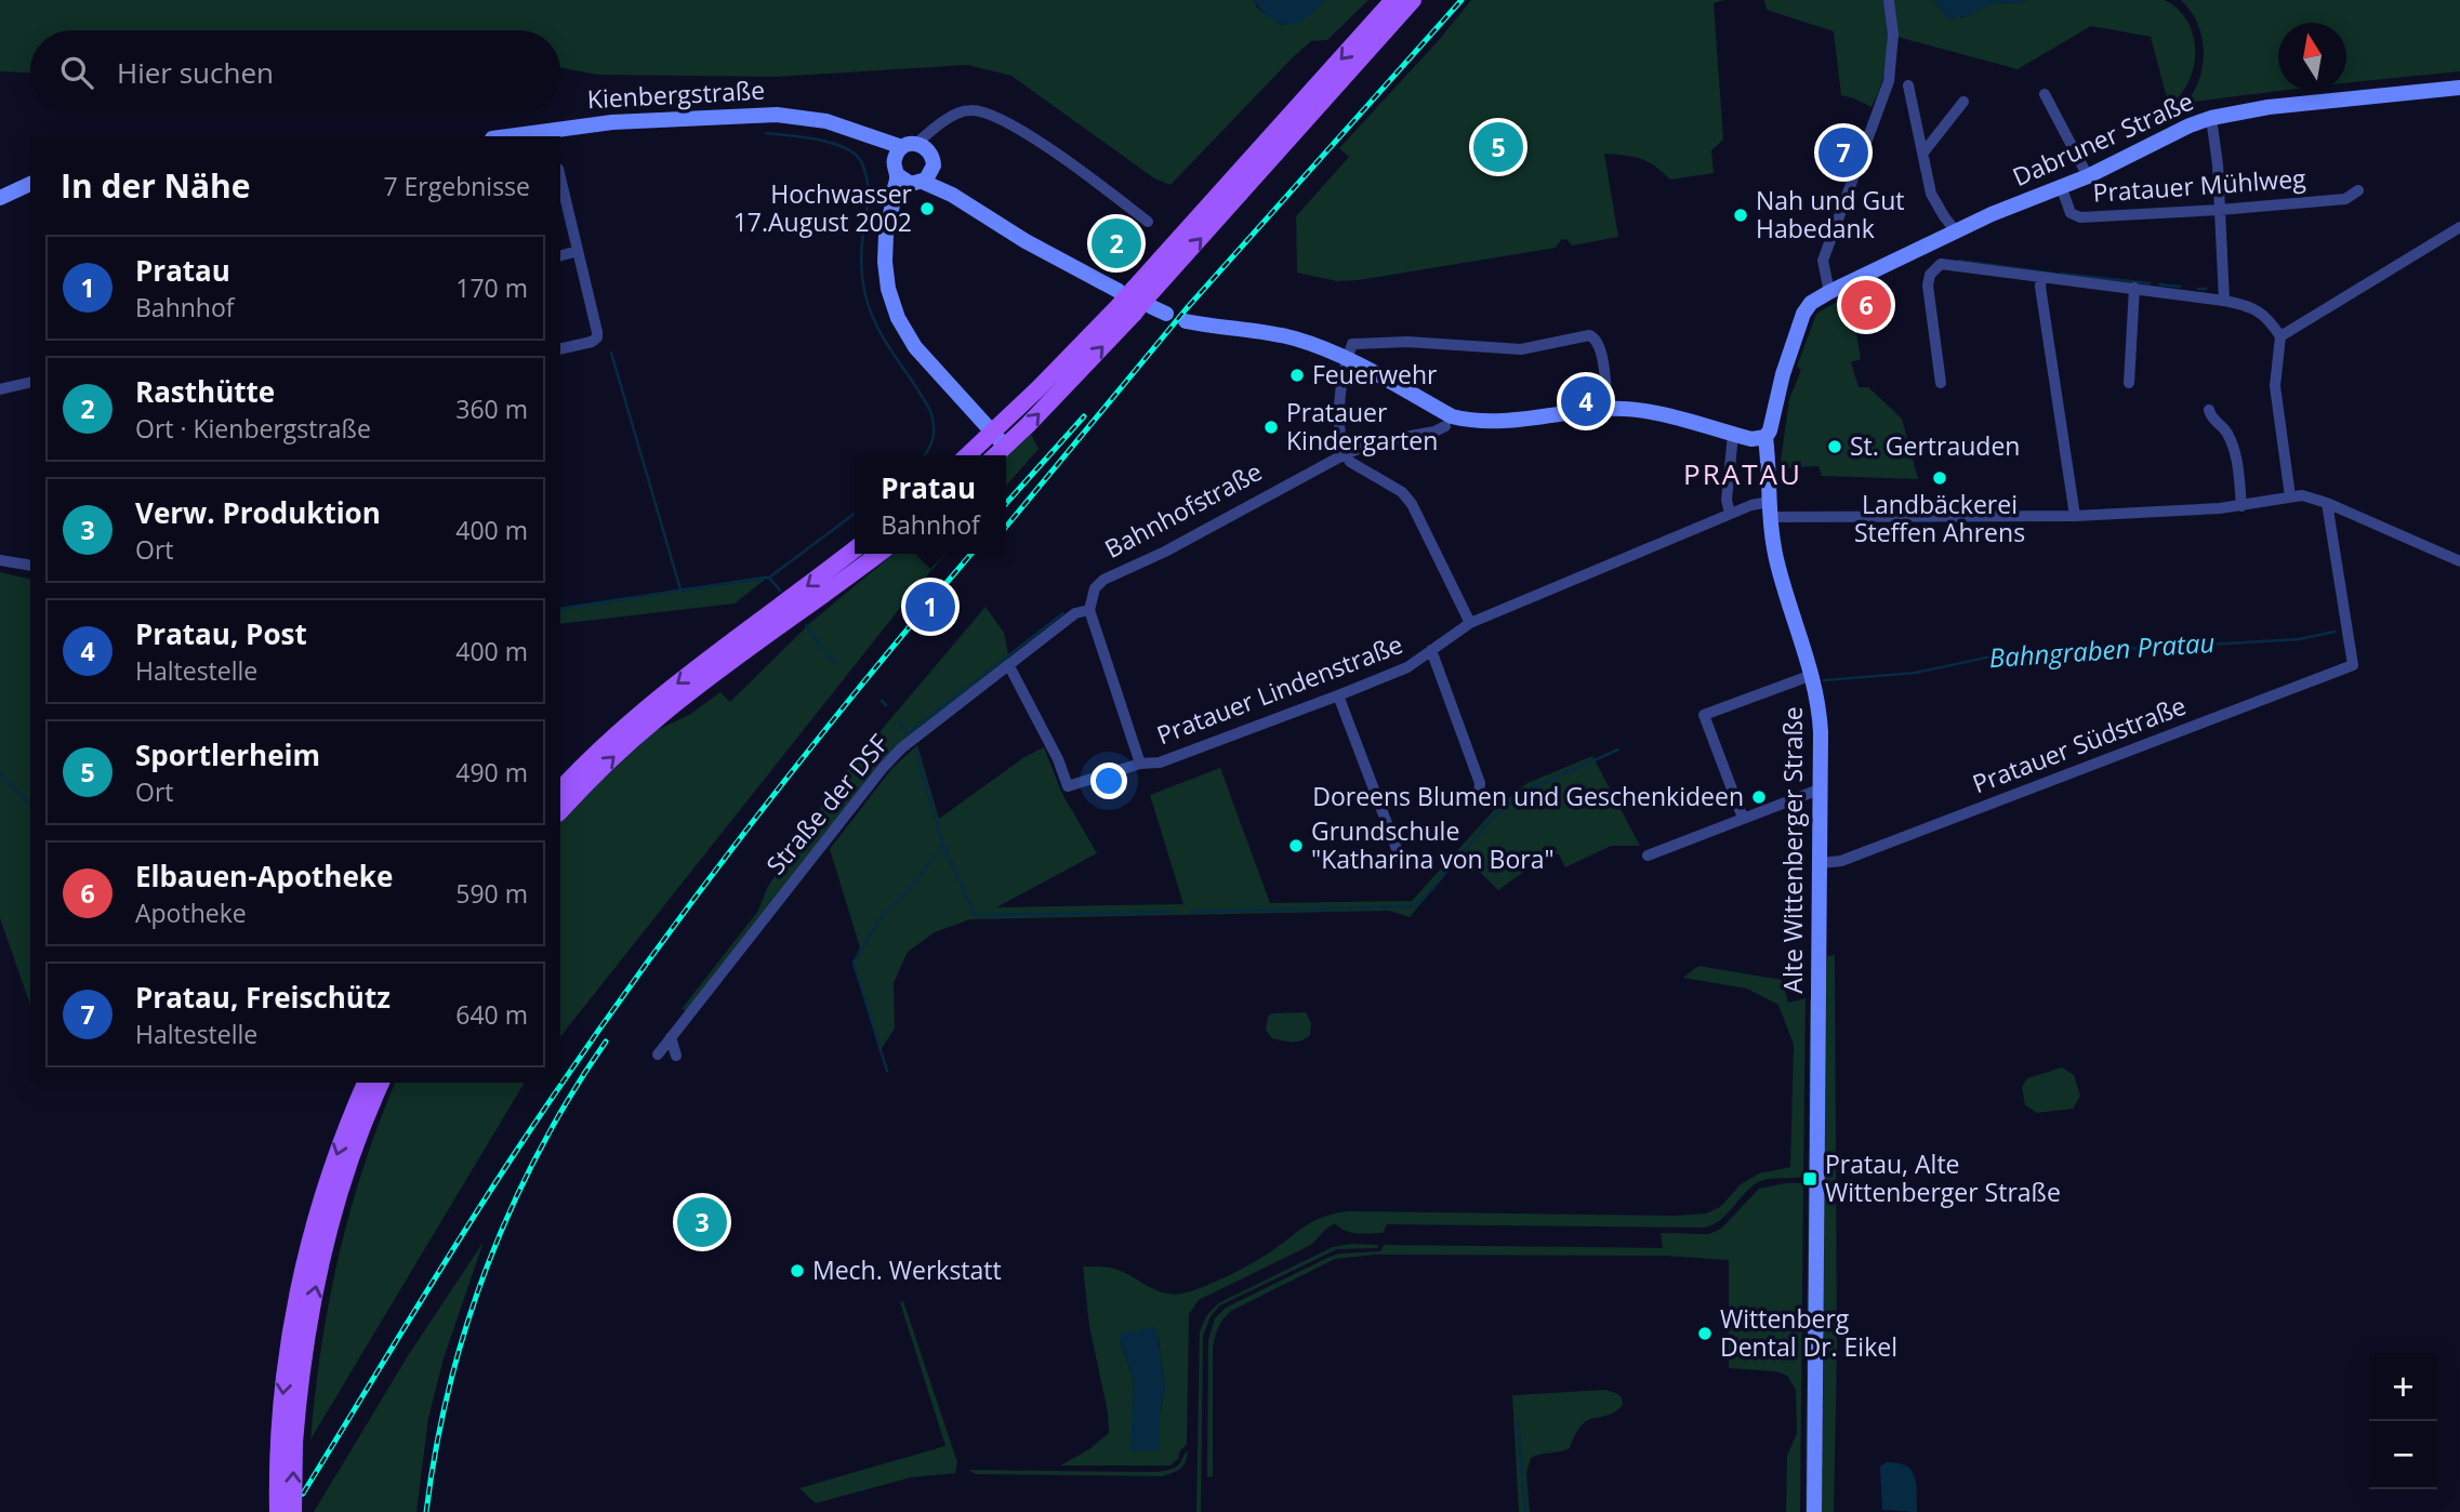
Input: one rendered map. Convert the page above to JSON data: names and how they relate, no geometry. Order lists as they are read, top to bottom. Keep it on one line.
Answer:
{"streets":{"street":["Kienbergstraße","Dabruner Straße","Pratauer Mühlweg","Bahnhofstraße","Pratauer Lindenstraße","Pratauer Südstraße","Straße der DSF","Alte Wittenberger Straße"]},"crossings":[["Dabruner Straße","Pratauer Mühlweg"],["Dabruner Straße","Alte Wittenberger Straße"],["Bahnhofstraße","Straße der DSF"],["Pratauer Lindenstraße","Straße der DSF"],["Pratauer Lindenstraße","Alte Wittenberger Straße"],["Pratauer Südstraße","Alte Wittenberger Straße"]],"districts":["PRATAU"],"water":["Bahngraben Pratau"],"places":{"other":["Hochwasser 17.August 2002","Nah und Gut Habedank","Feuerwehr","Pratauer Kindergarten","St. Gertrauden","Landbäckerei Steffen Ahrens","Doreens Blumen und Geschenkideen","Grundschule \"Katharina von Bora\"","Mech. Werkstatt","Wittenberg Dental Dr. Eikel"],"transit":["Pratau, Alte Wittenberger Straße"]},"north":"top","page":{"search":"Hier suchen","pins":["5","7","2","6","4","1","3"],"heading":["In der Nähe","7 Ergebnisse"],"list":[{"mark":"1","name":"Pratau","note":"Bahnhof","value":"170 m"},{"mark":"2","name":"Rasthütte","note":"Ort · Kienbergstraße","value":"360 m"},{"mark":"3","name":"Verw. Produktion","note":"Ort","value":"400 m"},{"mark":"4","name":"Pratau, Post","note":"Haltestelle","value":"400 m"},{"mark":"5","name":"Sportlerheim","note":"Ort","value":"490 m"},{"mark":"6","name":"Elbauen-Apotheke","note":"Apotheke","value":"590 m"},{"mark":"7","name":"Pratau, Freischütz","note":"Haltestelle","value":"640 m"}],"popup":["Pratau","Bahnhof"],"map_buttons":["+","−"]}}
